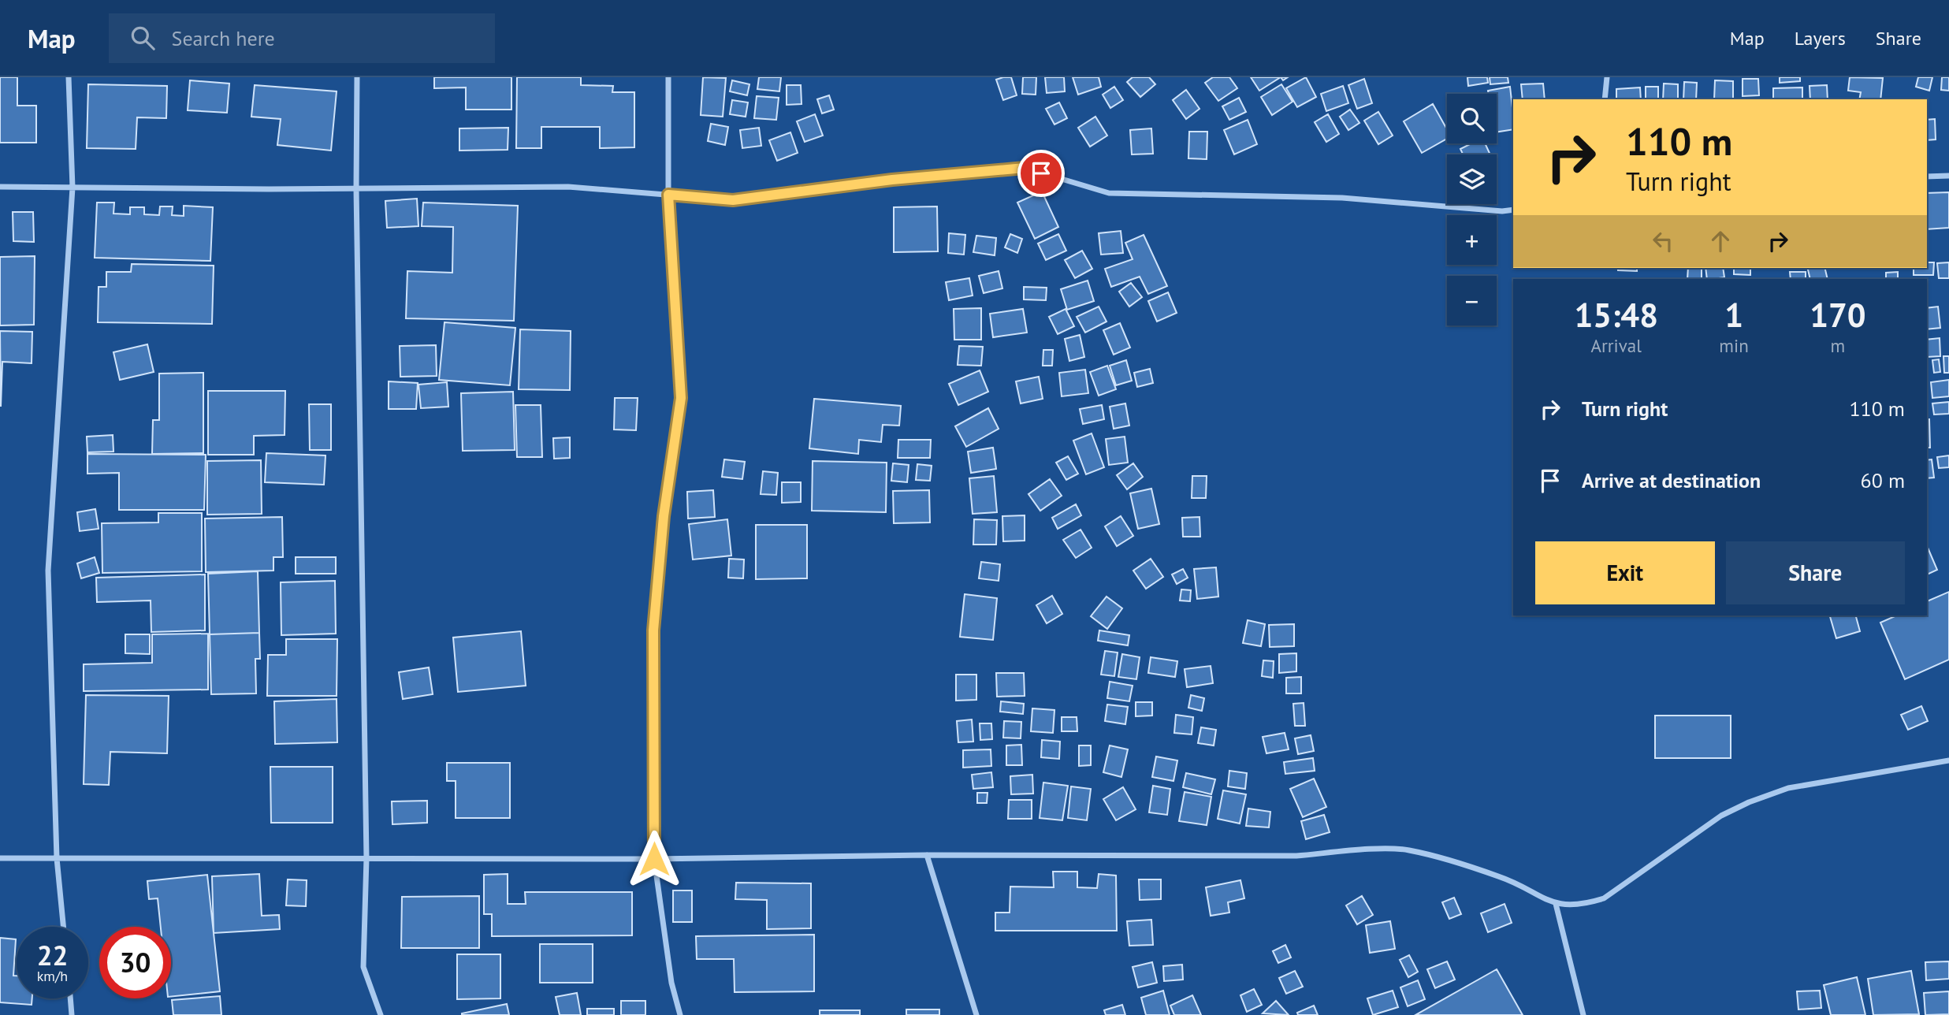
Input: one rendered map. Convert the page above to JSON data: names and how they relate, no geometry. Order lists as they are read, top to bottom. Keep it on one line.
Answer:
{"page":{"header":"Map","search":"Search here","nav":["Map","Layers","Share"],"map_buttons":["+","−"],"turn":["110 m","Turn right"],"eta":["15:48","Arrival","1","min","170","m"],"list":[{"name":"Turn right","value":"110 m"},{"name":"Arrive at destination","value":"60 m"}],"buttons":["Exit","Share"],"speed":"22 km/h","limit":"30"}}
